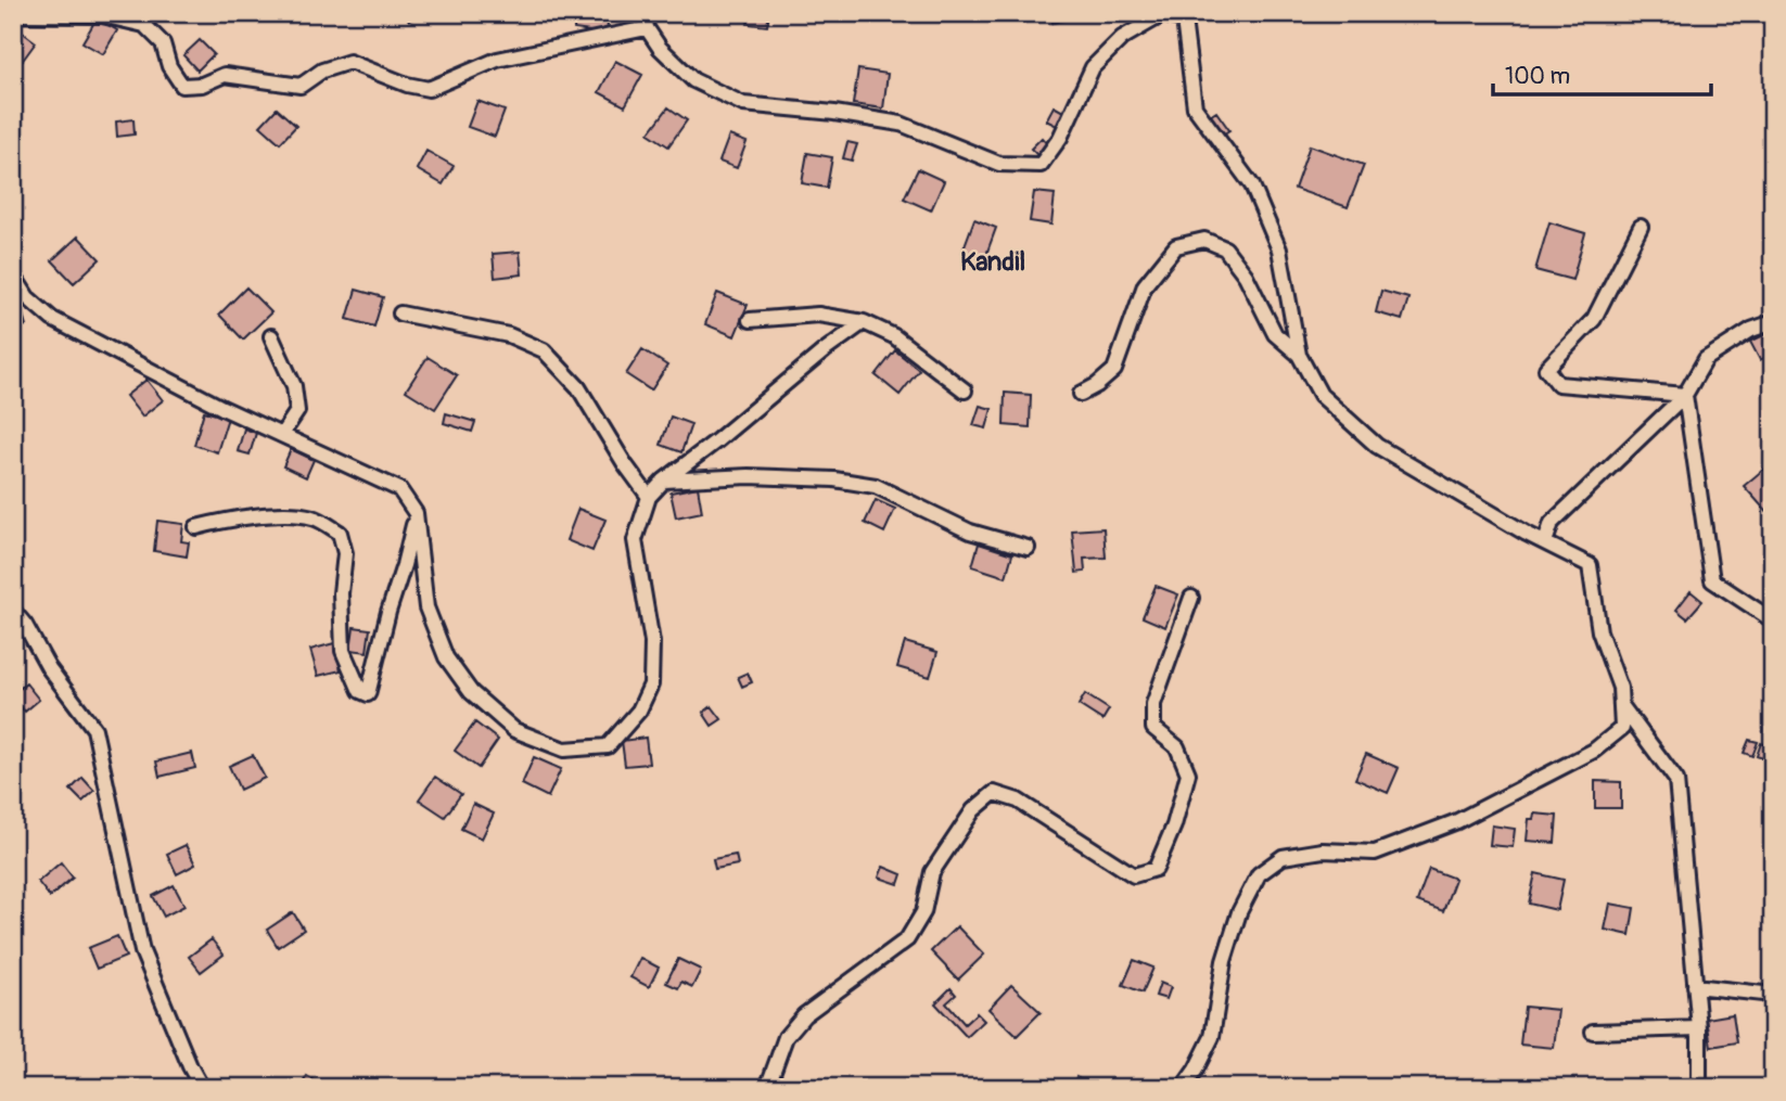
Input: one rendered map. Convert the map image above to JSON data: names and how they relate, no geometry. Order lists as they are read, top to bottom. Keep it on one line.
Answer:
{"districts":["Kandil"],"scale_bar":"100 m"}
